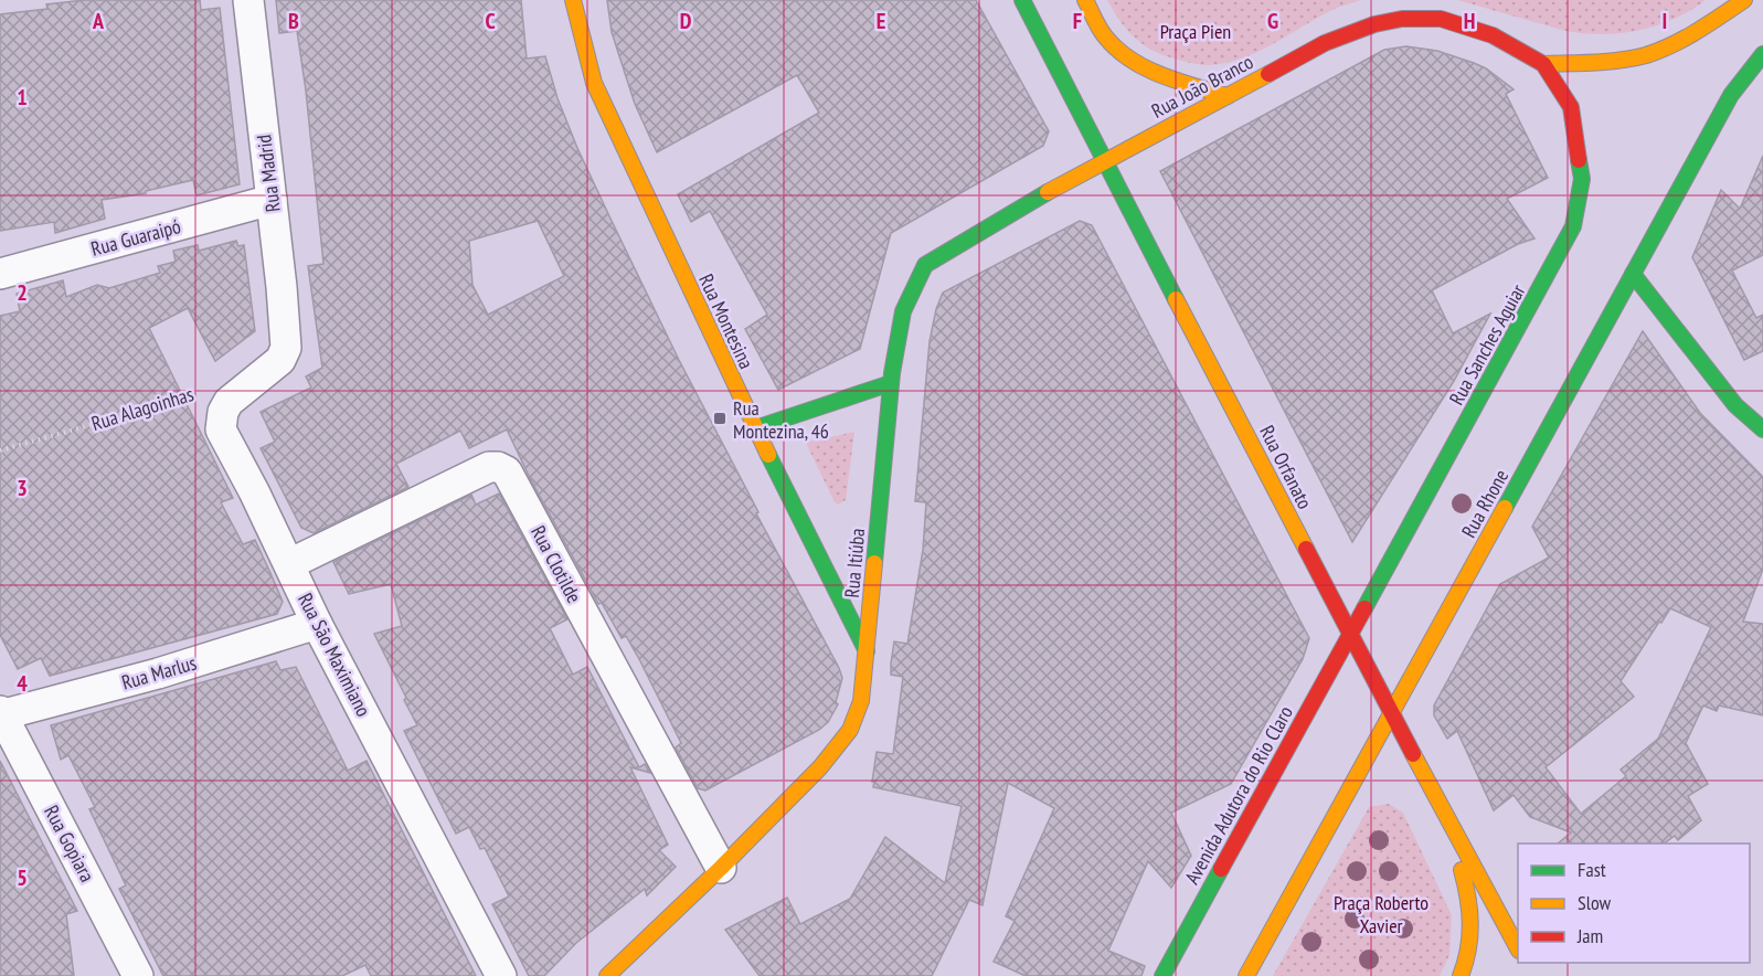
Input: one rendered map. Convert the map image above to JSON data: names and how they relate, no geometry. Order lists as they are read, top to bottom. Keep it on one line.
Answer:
{"streets":{"main road":["Rua João Branco","Rua Montesina","Rua Sanches Aguiar","Rua Orfanato","Rua Rhone","Rua Itiúba","Avenida Adutora do Rio Claro"],"street":["Rua Madrid","Rua Guaraipó","Rua Clotilde","Rua São Maximiano","Rua Marlus","Rua Gopiara"],"path":["Rua Alagoinhas"]},"crossings":[["Rua João Branco","Rua Sanches Aguiar"],["Rua João Branco","Rua Orfanato"],["Rua João Branco","Rua Itiúba"],["Rua Madrid","Rua Guaraipó"],["Rua Madrid","Rua São Maximiano"],["Rua Montesina","Rua Itiúba"],["Rua Sanches Aguiar","Rua Orfanato"],["Rua Sanches Aguiar","Avenida Adutora do Rio Claro"],["Rua Orfanato","Rua Rhone"],["Rua Orfanato","Rua Itiúba"],["Rua Orfanato","Avenida Adutora do Rio Claro"],["Rua Itiúba","Rua Clotilde"],["Rua Clotilde","Rua São Maximiano"],["Rua São Maximiano","Rua Marlus"],["Rua Marlus","Rua Gopiara"]],"parks":["Praça Pien","Praça Roberto Xavier"],"places":{"transit":["Rua Montezina, 46"]},"legend":["Fast","Slow","Jam"],"grid":{"columns":["A","B","C","D","E","F","G","H","I"],"rows":["1","2","3","4","5"]}}
